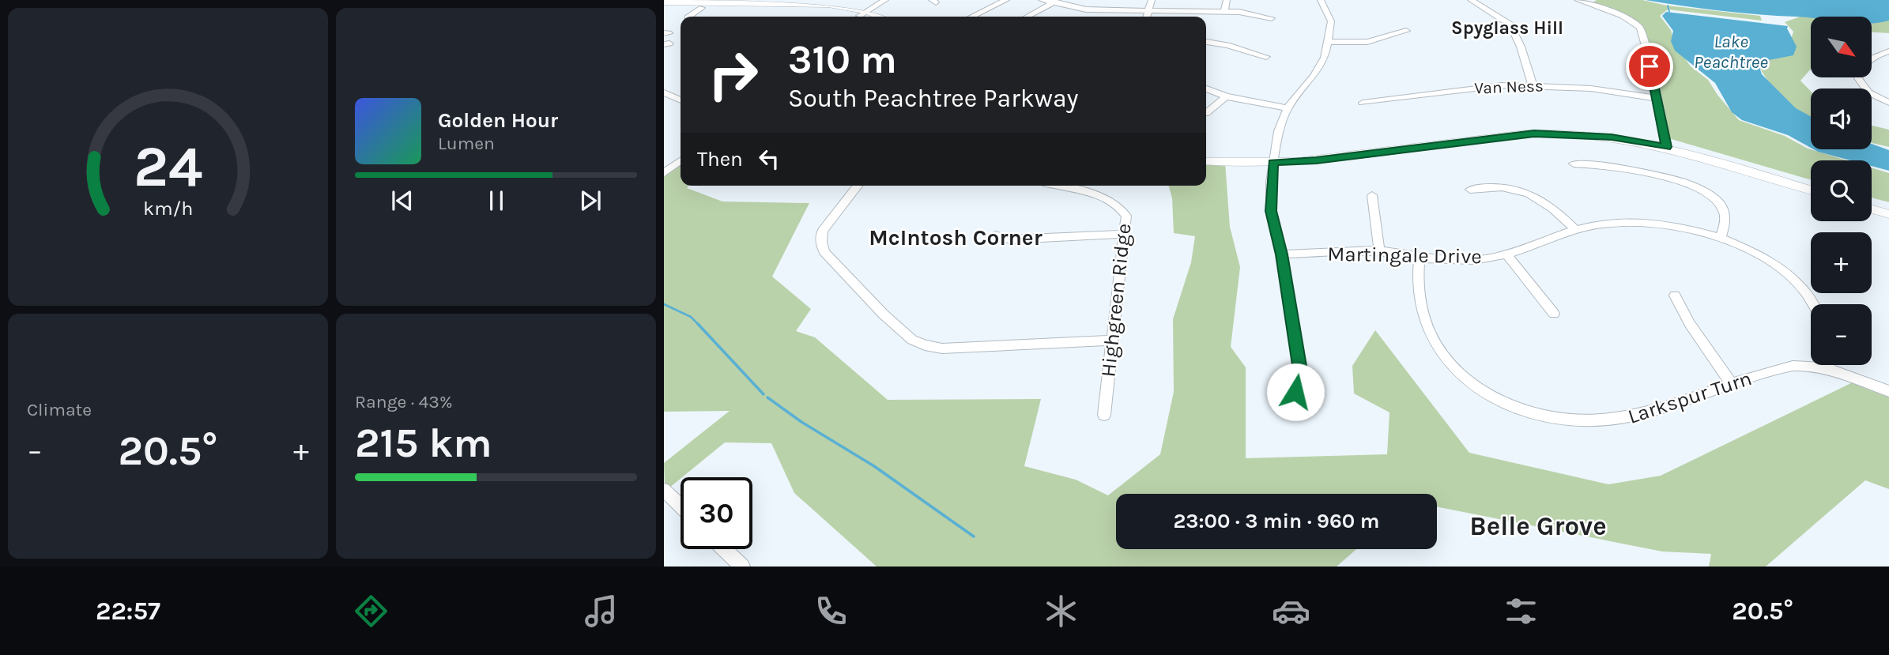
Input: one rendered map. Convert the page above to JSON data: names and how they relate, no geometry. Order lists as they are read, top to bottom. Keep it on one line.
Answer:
{"streets":{"street":["Van Ness","Martingale Drive","Highgreen Ridge","Larkspur Turn"]},"crossings":[["Martingale Drive","Larkspur Turn"]],"districts":["Spyglass Hill","McIntosh Corner","Belle Grove"],"water":["Lake Peachtree"],"north":"bottom right","page":{"map_buttons":["+","−"],"turn":["310 m","South Peachtree Parkway"],"song":["Golden Hour","Lumen"],"then":"Then","tile":["Climate",["Range · 43%","215 km"]],"heat":["−","20.5°","+"],"limit":"30","trip":"23:00 · 3 min · 960 m","tabs":["22:57","20.5°"],"gauge":["24","km/h"]}}
